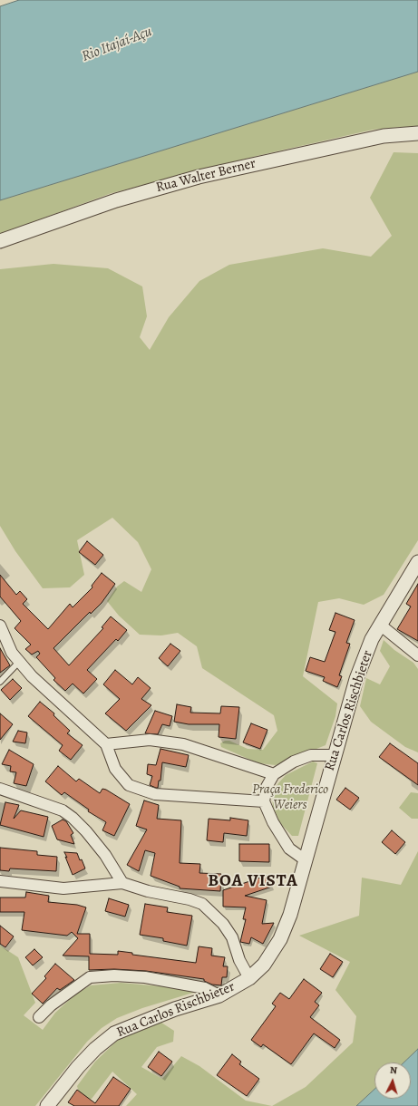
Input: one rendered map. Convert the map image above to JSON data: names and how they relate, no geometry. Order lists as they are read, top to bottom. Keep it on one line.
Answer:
{"streets":{"street":["Rua Walter Berner","Rua Carlos Rischbieter"]},"districts":["BOA VISTA"],"water":["Rio Itajaí-Açu"],"parks":["Praça Frederico Weiers"],"north":"top"}
